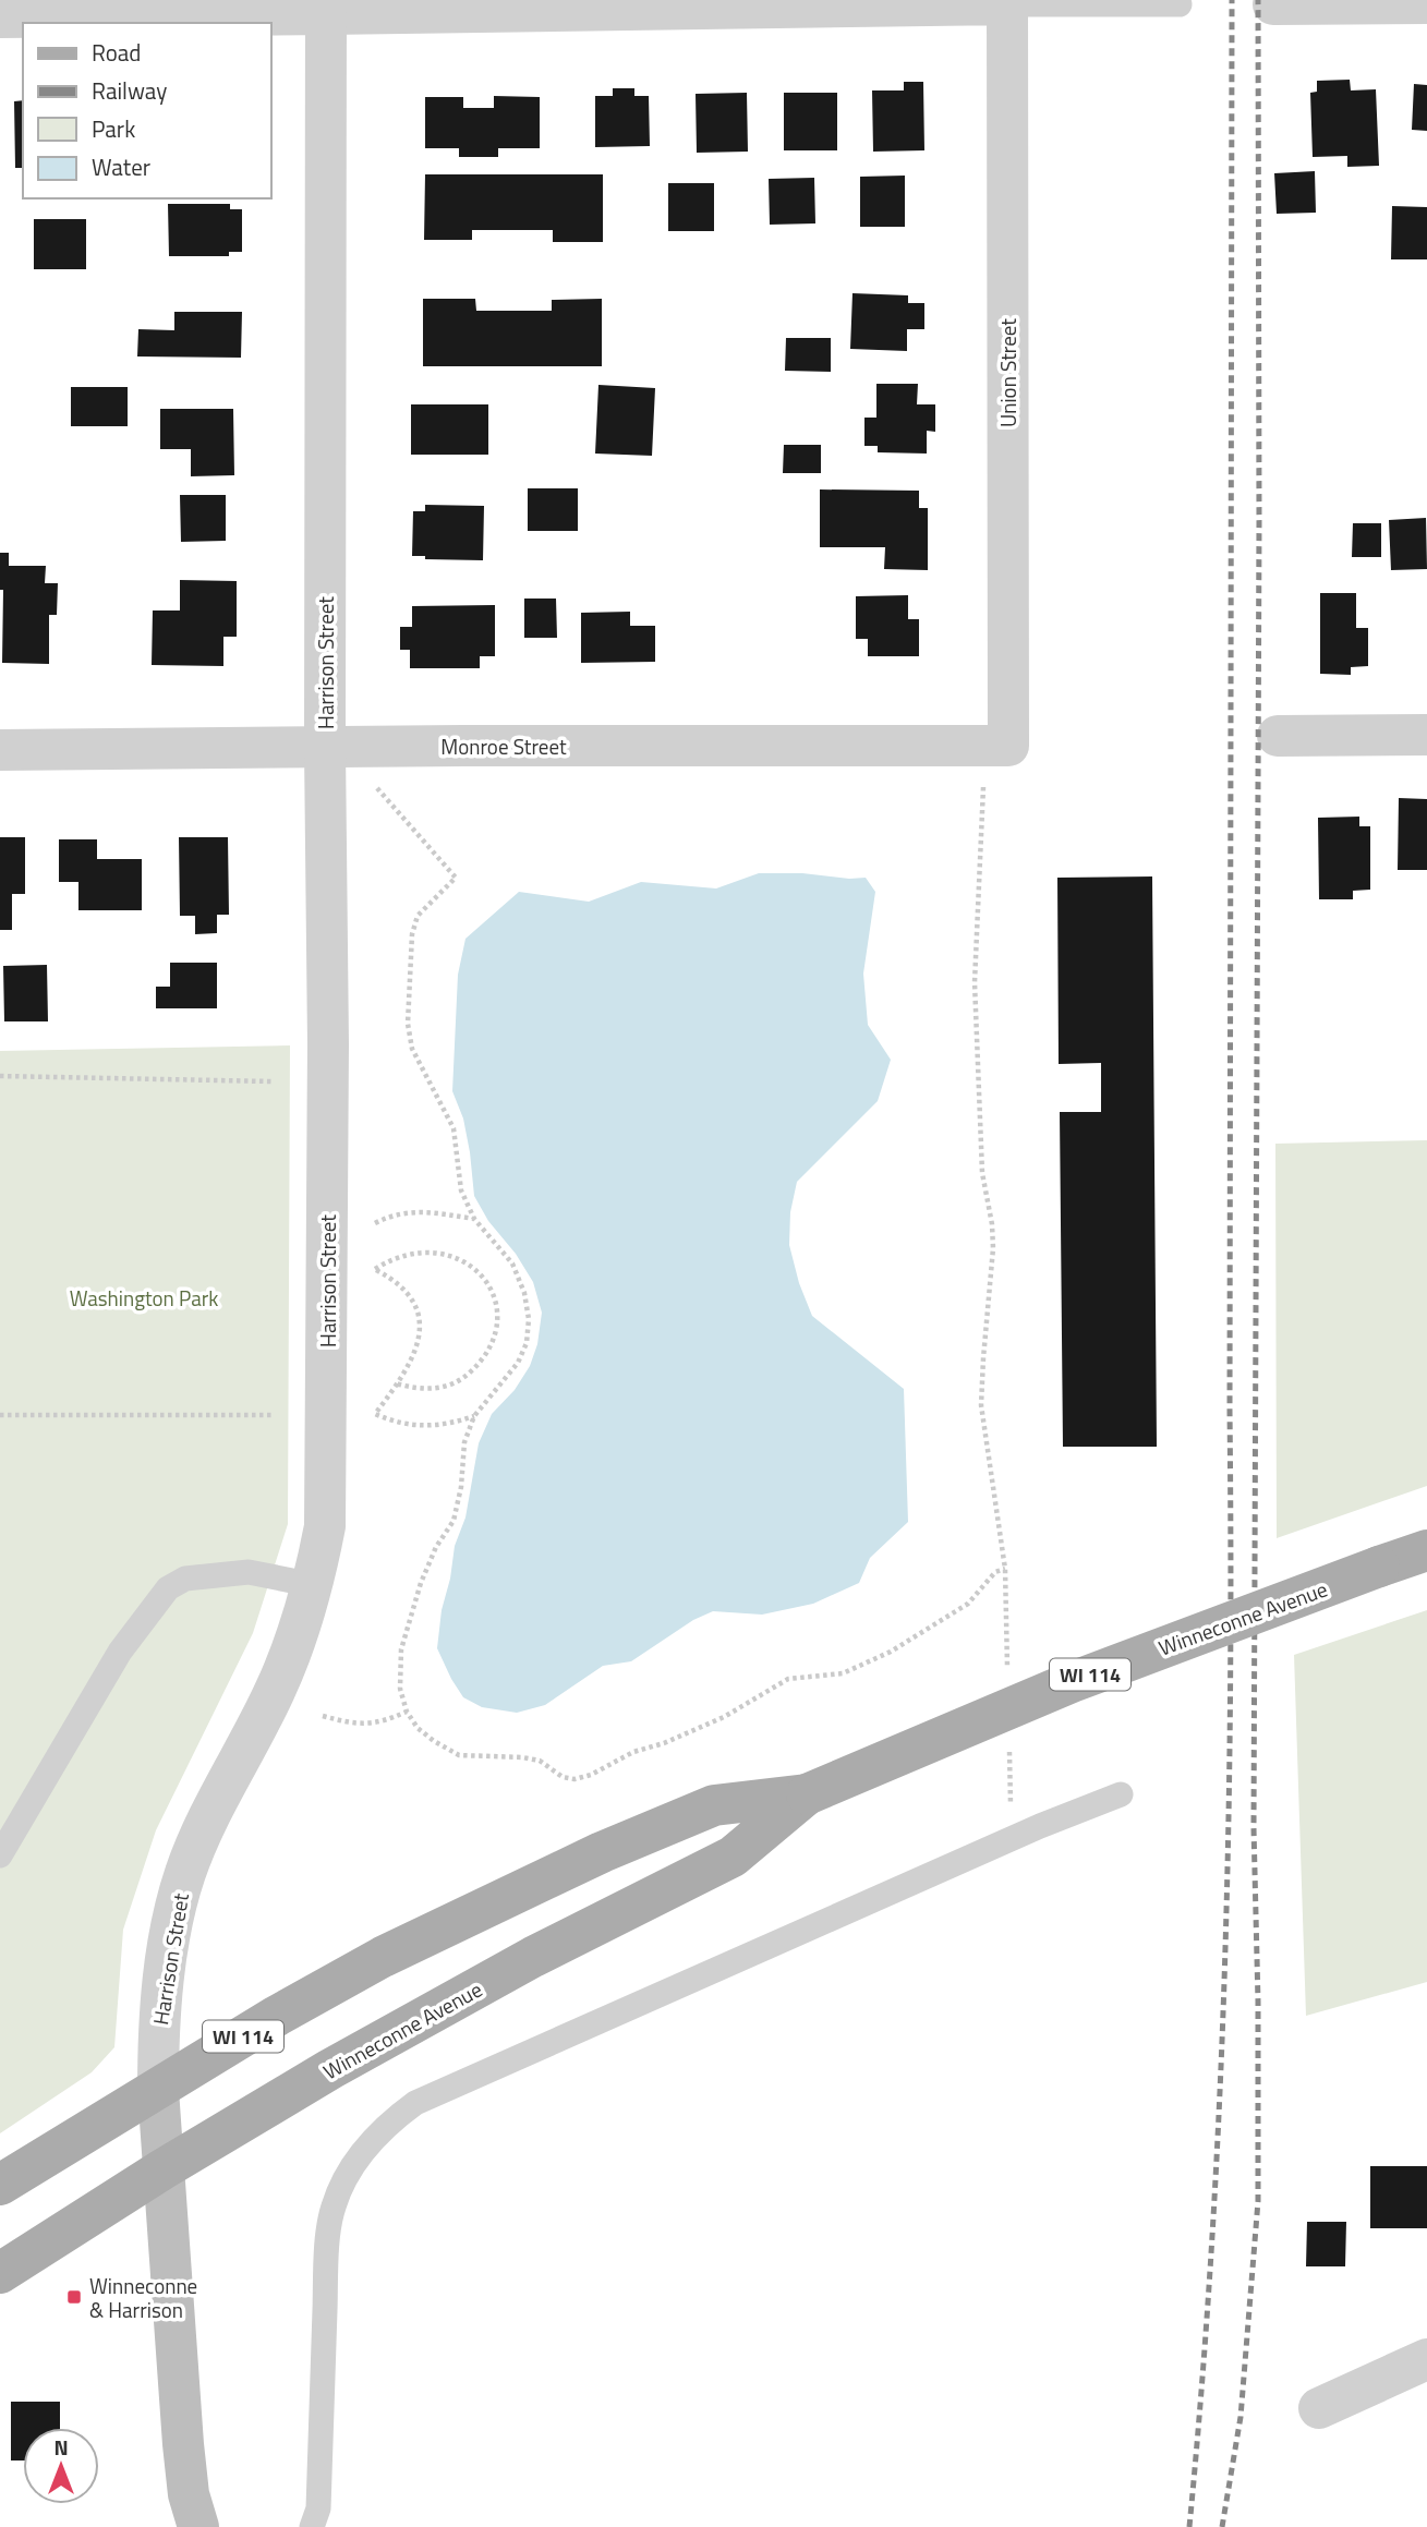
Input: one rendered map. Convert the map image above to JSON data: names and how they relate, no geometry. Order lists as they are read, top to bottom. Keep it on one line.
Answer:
{"streets":{"main road":["Harrison Street","Winneconne Avenue","WI 114"],"street":["Union Street","Monroe Street"]},"crossings":[["Union Street","Monroe Street"],["Harrison Street","Monroe Street"],["Harrison Street","Winneconne Avenue"]],"parks":["Washington Park"],"places":{"transit":["Winneconne & Harrison"]},"legend":["Road","Railway","Park","Water"],"north":"top"}
